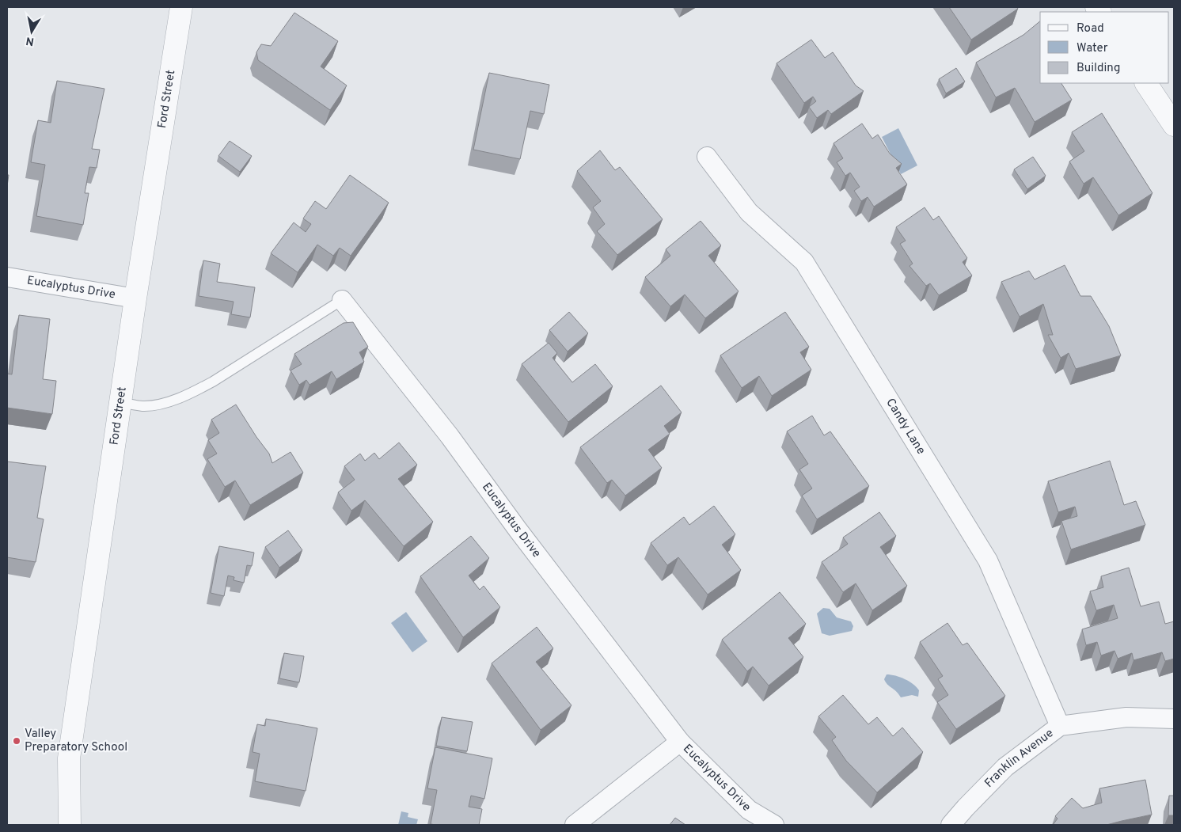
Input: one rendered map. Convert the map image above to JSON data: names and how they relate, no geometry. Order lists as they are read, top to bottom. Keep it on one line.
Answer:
{"streets":{"street":["Ford Street","Eucalyptus Drive","Candy Lane","Franklin Avenue"]},"crossings":[["Ford Street","Eucalyptus Drive"],["Candy Lane","Franklin Avenue"]],"places":["Valley Preparatory School"],"legend":["Road","Water","Building"],"north":"bottom"}
